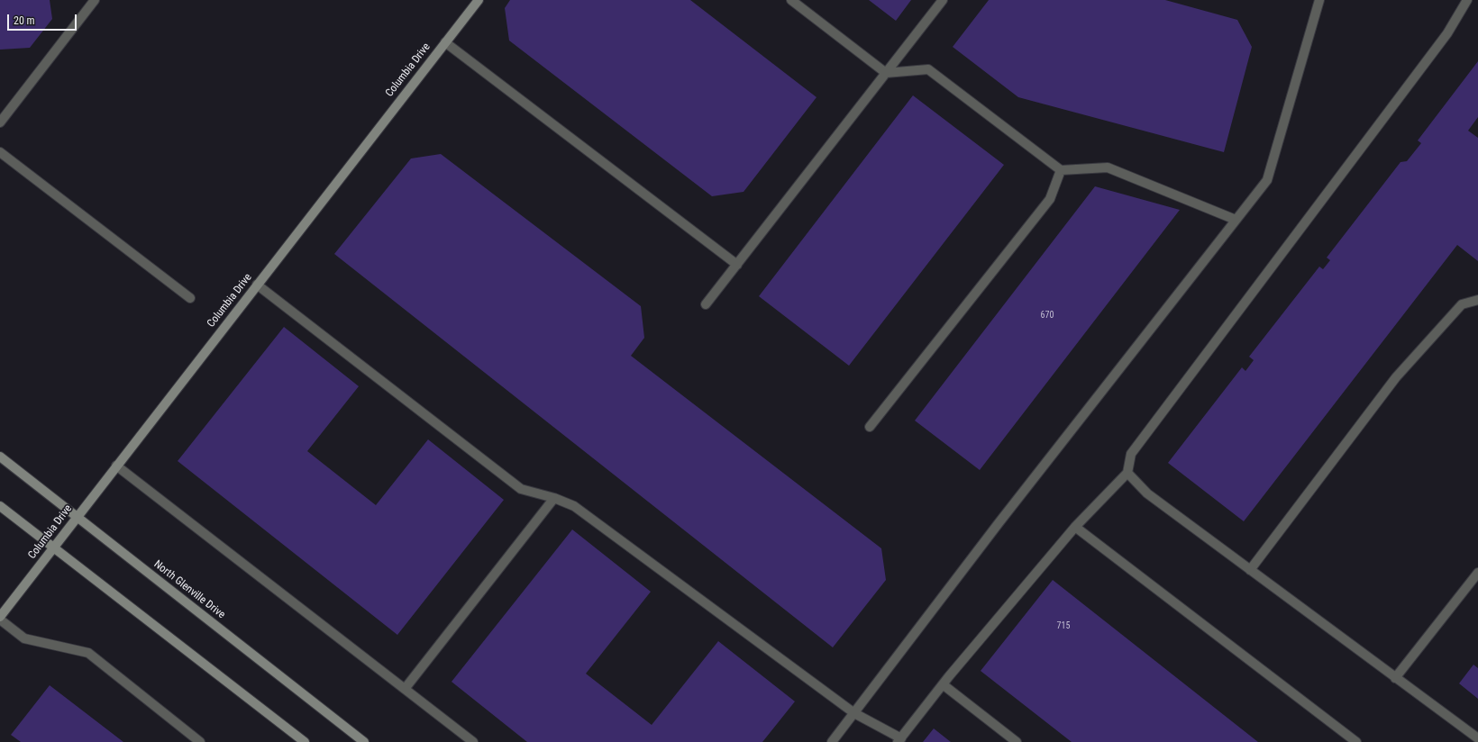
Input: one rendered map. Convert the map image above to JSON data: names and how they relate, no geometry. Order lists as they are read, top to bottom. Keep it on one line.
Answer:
{"streets":{"street":["Columbia Drive","North Glenville Drive"]},"crossings":[["Columbia Drive","North Glenville Drive"]],"house_numbers":["670","715"],"scale_bar":"20 m"}
